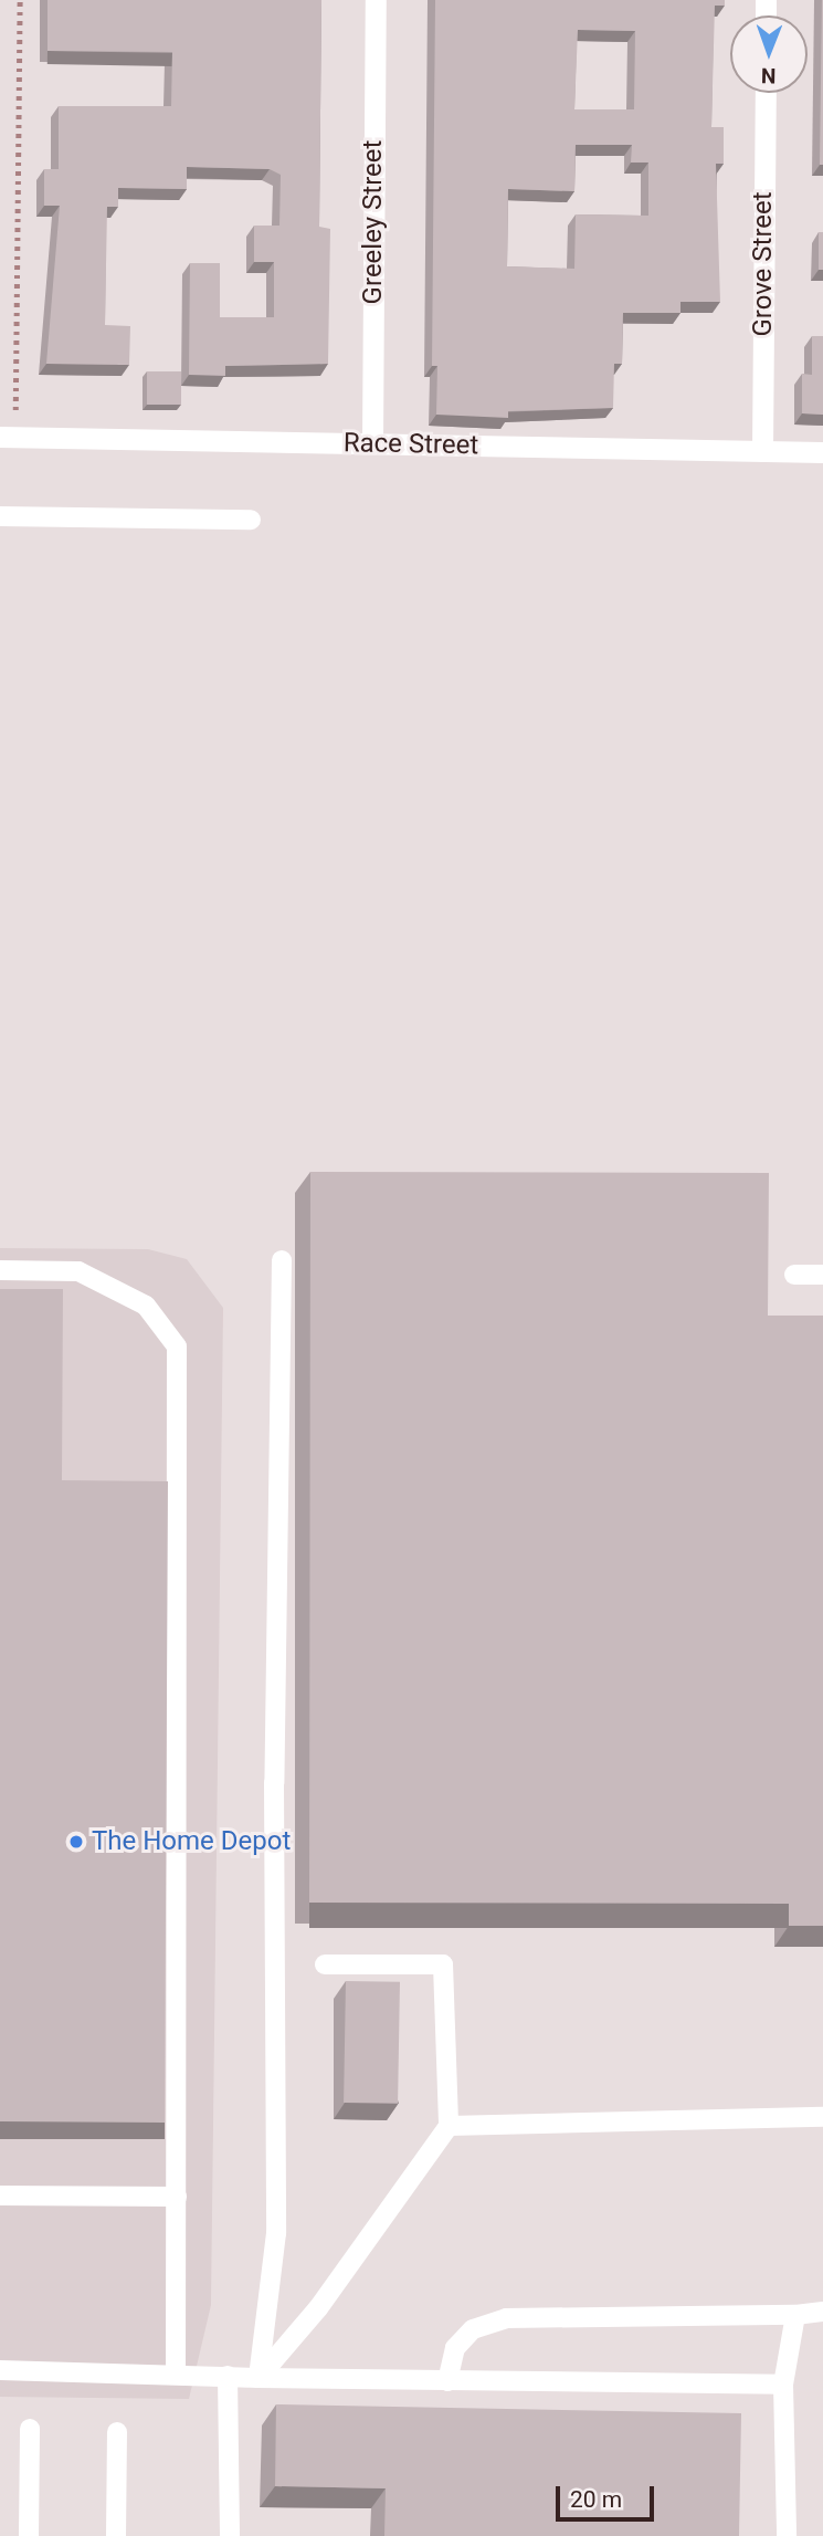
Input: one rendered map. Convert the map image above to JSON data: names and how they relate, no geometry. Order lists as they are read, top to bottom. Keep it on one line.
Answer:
{"streets":{"street":["Greeley Street","Grove Street","Race Street"]},"crossings":[["Greeley Street","Race Street"],["Grove Street","Race Street"]],"places":["The Home Depot"],"scale_bar":"20 m","north":"bottom"}
